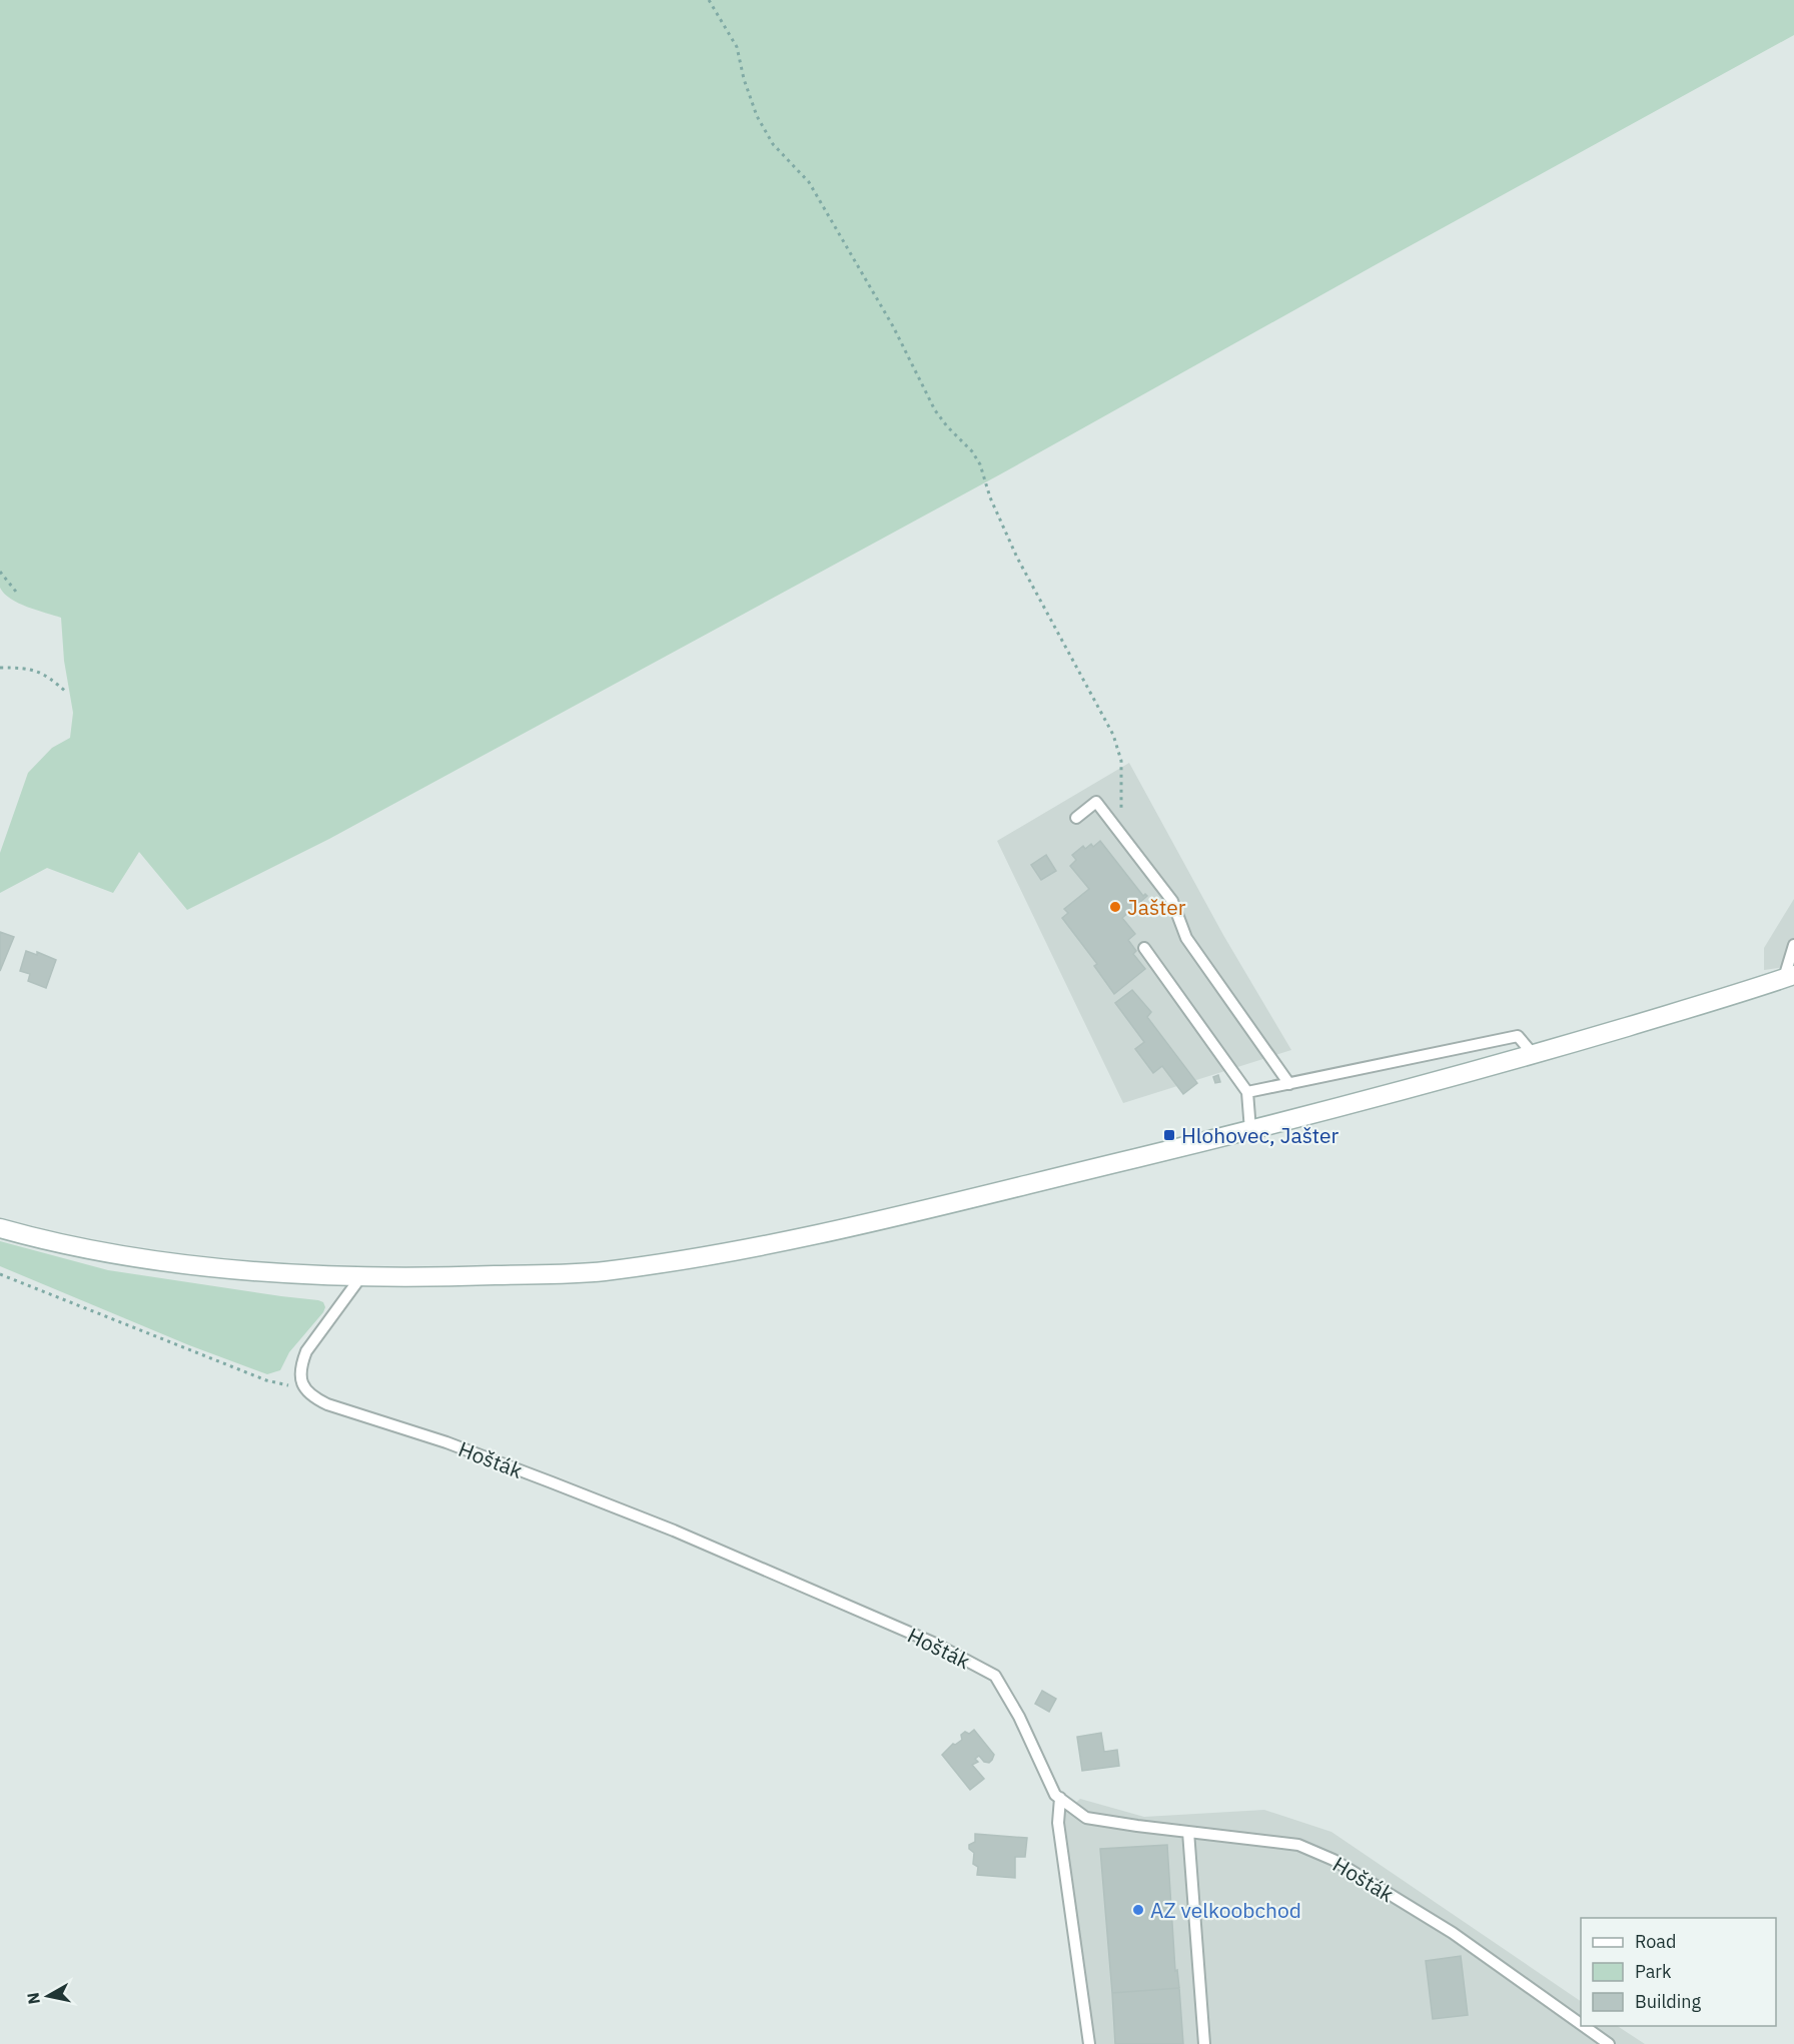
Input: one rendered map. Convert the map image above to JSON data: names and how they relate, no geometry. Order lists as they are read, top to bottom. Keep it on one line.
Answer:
{"streets":{"lane":["Hošták"]},"places":{"other":["Jašter","AZ velkoobchod"],"transit":["Hlohovec, Jašter"]},"legend":["Road","Park","Building"],"north":"left"}
